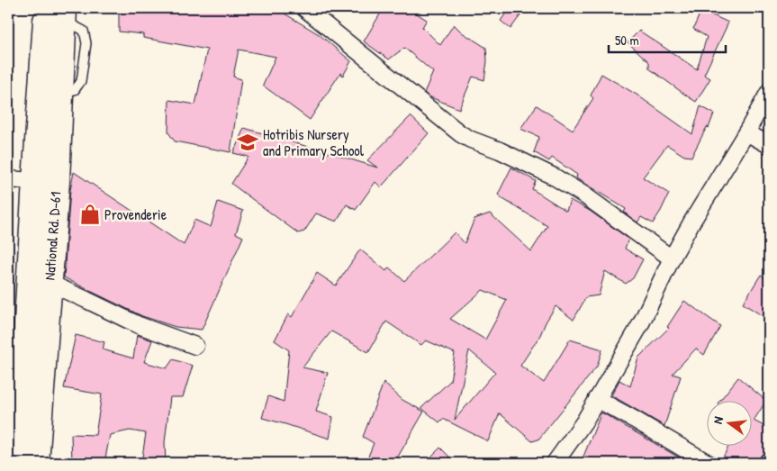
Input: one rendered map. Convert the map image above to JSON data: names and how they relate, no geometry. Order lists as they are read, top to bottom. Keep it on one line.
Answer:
{"streets":{"highway":["National Rd. D-61"]},"places":{"school or university":["Hotribis Nursery and Primary School"],"shop":["Provenderie"]},"scale_bar":"50 m","north":"left"}
